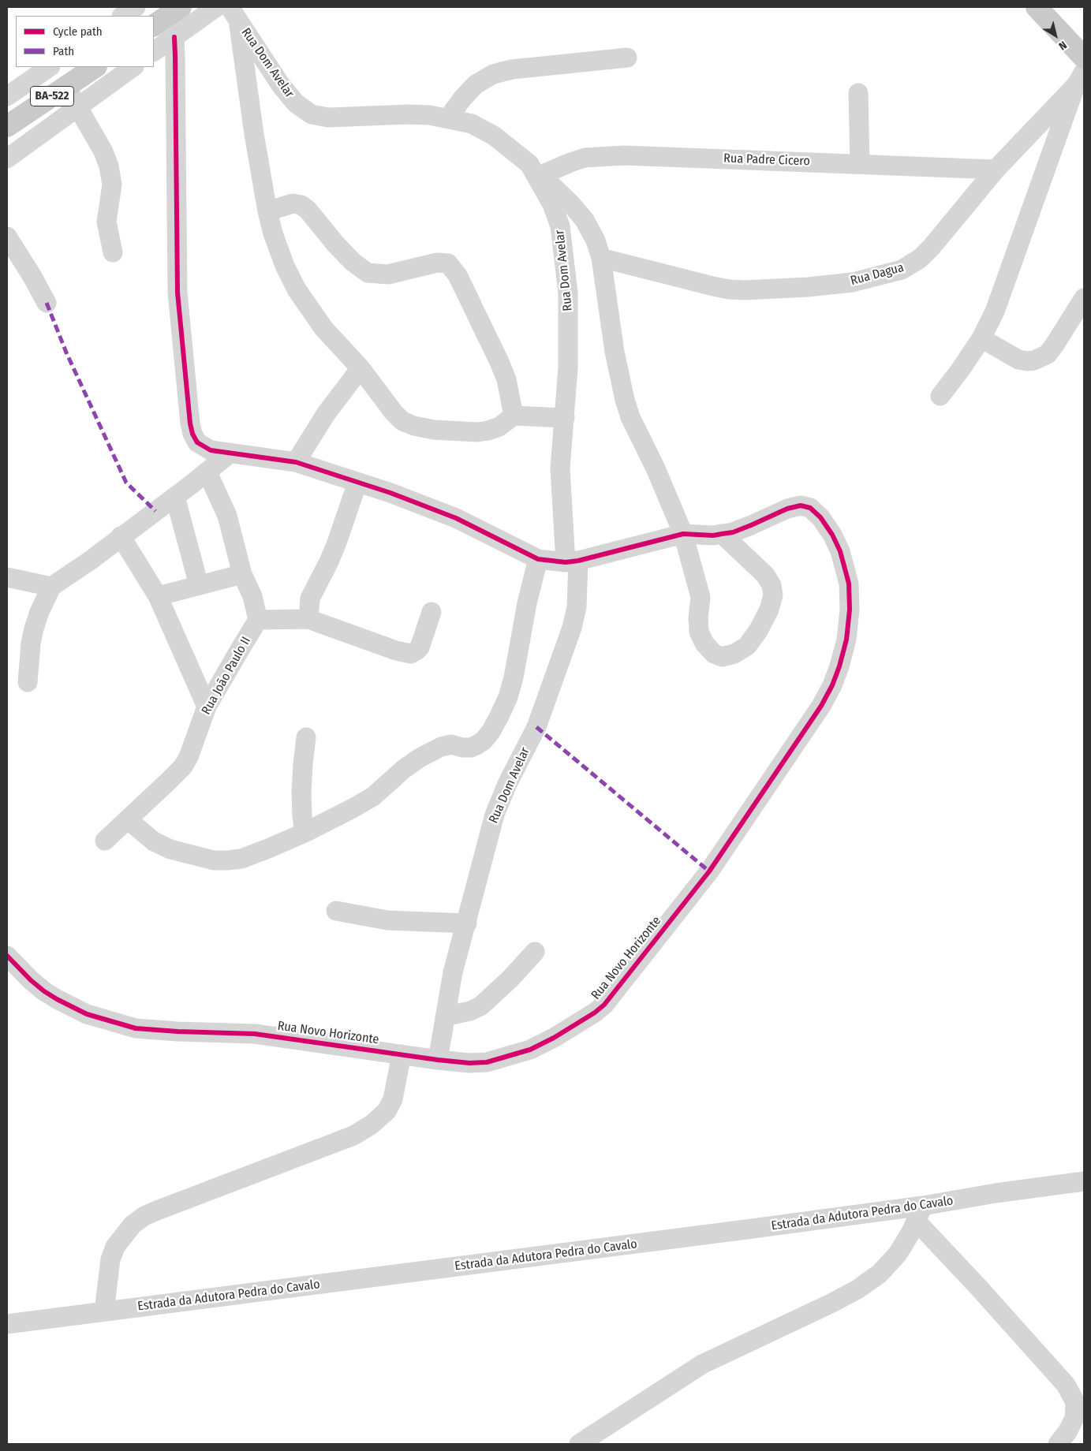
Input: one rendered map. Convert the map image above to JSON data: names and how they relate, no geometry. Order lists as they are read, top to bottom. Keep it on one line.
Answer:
{"streets":{"main road":["BA-522"],"street":["Rua Dom Avelar","Rua Padre Cicero","Rua Dagua","Rua João Paulo II","Rua Novo Horizonte","Estrada da Adutora Pedra do Cavalo"]},"crossings":[["Rua Dom Avelar","Rua Padre Cicero"],["Rua Dom Avelar","Rua Novo Horizonte"],["Rua Padre Cicero","Rua Dagua"]],"legend":["Cycle path","Path"],"north":"bottom right"}
